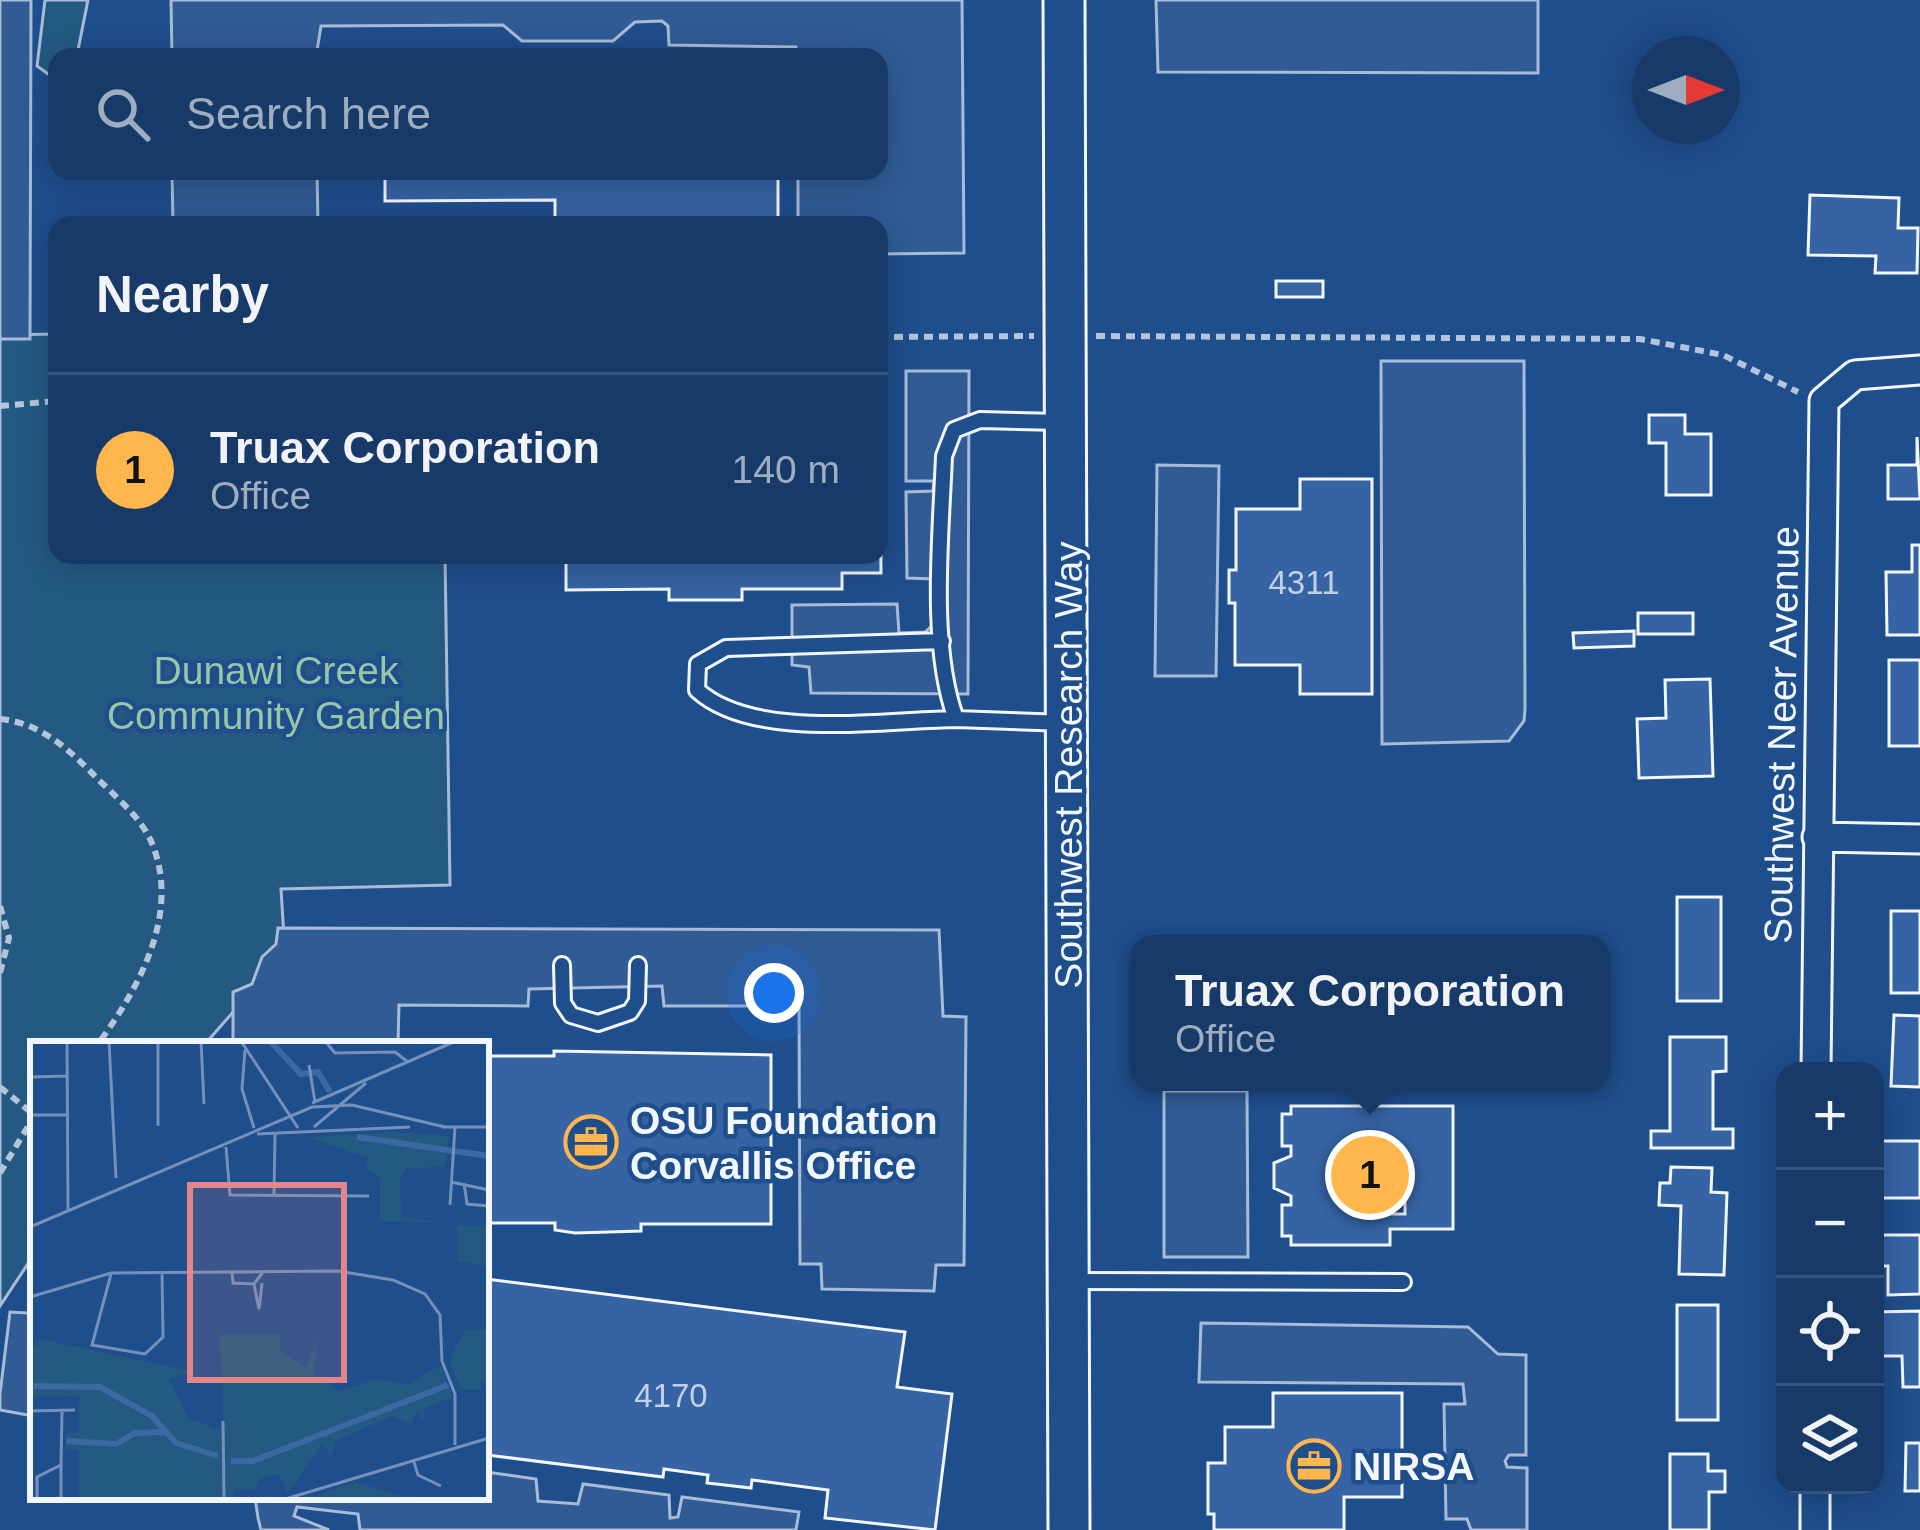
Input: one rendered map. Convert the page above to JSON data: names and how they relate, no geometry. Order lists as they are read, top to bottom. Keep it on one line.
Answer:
{"streets":{"street":["Southwest Neer Avenue","Southwest Research Way"]},"parks":["Dunawi Creek Community Garden"],"places":{"office":["OSU Foundation Corvallis Office","NIRSA"]},"house_numbers":["4311","4170"],"north":"right","page":{"search":"Search here","heading":"Nearby","list":[{"mark":"1","name":"Truax Corporation","note":"Office","value":"140 m"}],"popup":["Truax Corporation","Office"],"map_buttons":["+","−"],"pins":"1"}}
